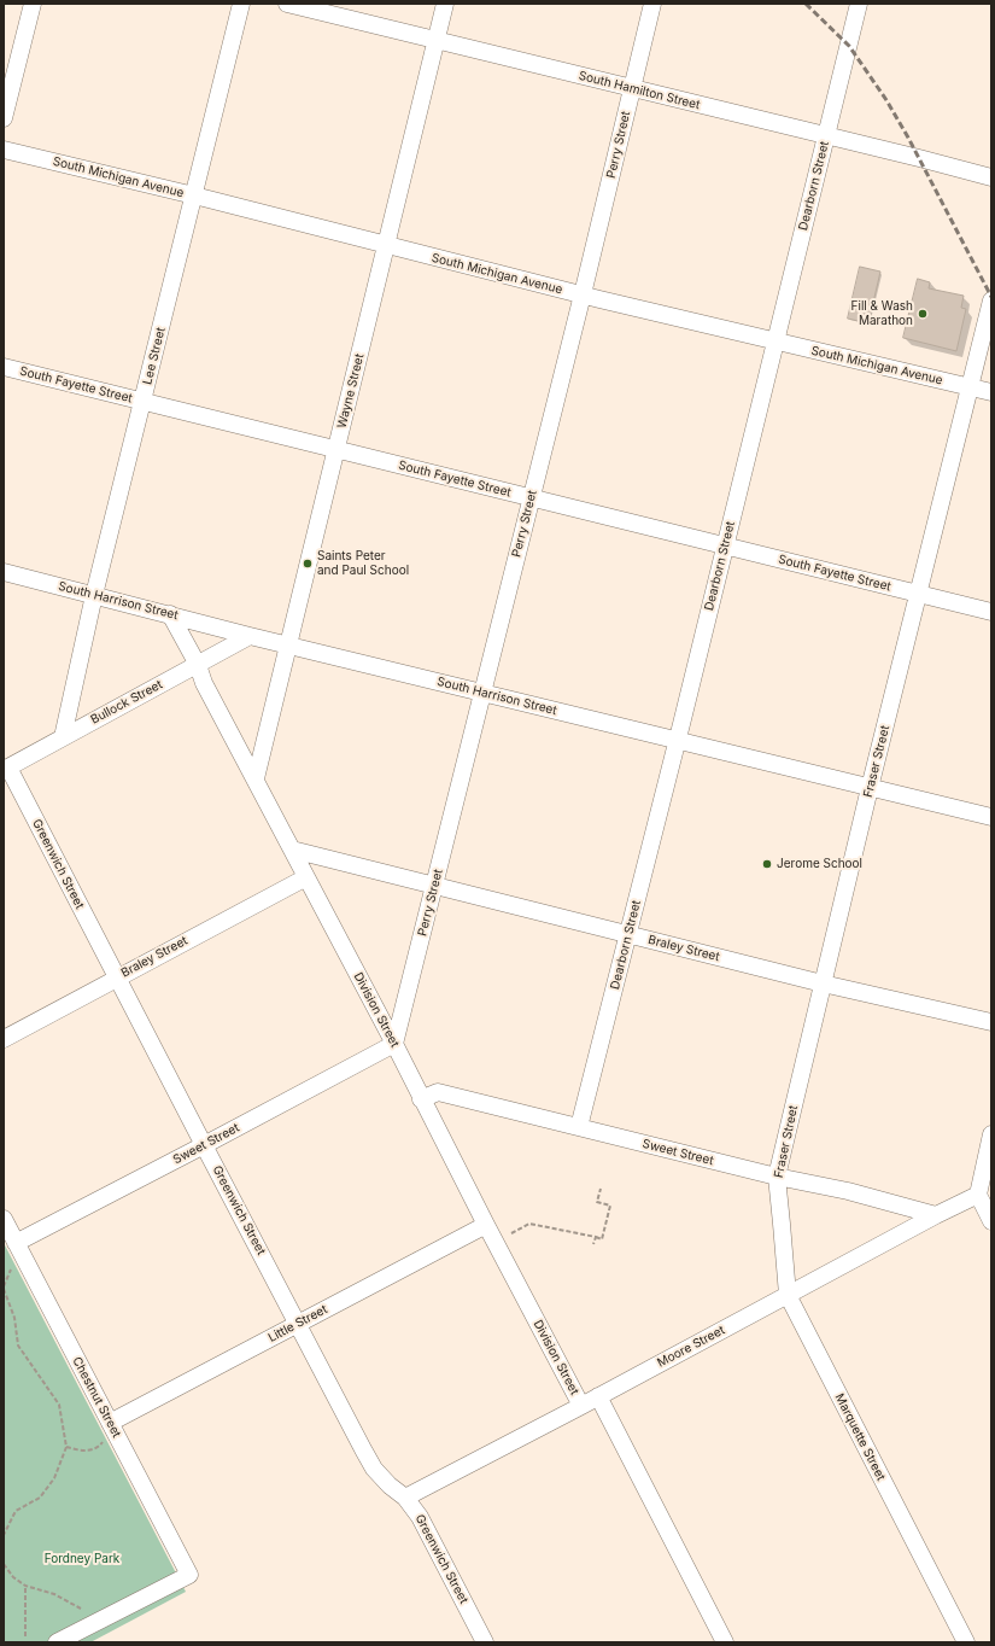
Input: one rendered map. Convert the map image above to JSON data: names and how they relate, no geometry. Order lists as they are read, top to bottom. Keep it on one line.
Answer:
{"streets":{"street":["South Hamilton Street","Perry Street","South Michigan Avenue","Dearborn Street","Lee Street","South Fayette Street","Wayne Street","South Harrison Street","Bullock Street","Fraser Street","Greenwich Street","Braley Street","Division Street","Sweet Street","Little Street","Moore Street","Chestnut Street","Marquette Street"]},"crossings":[["South Hamilton Street","Perry Street"],["South Hamilton Street","Dearborn Street"],["South Hamilton Street","Wayne Street"],["Perry Street","South Michigan Avenue"],["Perry Street","South Fayette Street"],["Perry Street","South Harrison Street"],["Perry Street","Braley Street"],["Perry Street","Division Street"],["Perry Street","Sweet Street"],["South Michigan Avenue","Dearborn Street"],["South Michigan Avenue","Lee Street"],["South Michigan Avenue","Wayne Street"],["South Michigan Avenue","Fraser Street"],["Dearborn Street","South Fayette Street"],["Dearborn Street","South Harrison Street"],["Dearborn Street","Braley Street"],["Dearborn Street","Sweet Street"],["Lee Street","South Fayette Street"],["Lee Street","South Harrison Street"],["Lee Street","Bullock Street"],["South Fayette Street","Wayne Street"],["South Fayette Street","Fraser Street"],["Wayne Street","South Harrison Street"],["Wayne Street","Division Street"],["South Harrison Street","Bullock Street"],["South Harrison Street","Fraser Street"],["South Harrison Street","Division Street"],["Bullock Street","Greenwich Street"],["Bullock Street","Division Street"],["Fraser Street","Braley Street"],["Fraser Street","Sweet Street"],["Fraser Street","Marquette Street"],["Greenwich Street","Braley Street"],["Greenwich Street","Sweet Street"],["Greenwich Street","Little Street"],["Greenwich Street","Moore Street"],["Braley Street","Division Street"],["Division Street","Sweet Street"],["Division Street","Little Street"],["Division Street","Moore Street"],["Sweet Street","Moore Street"],["Sweet Street","Chestnut Street"],["Little Street","Chestnut Street"],["Moore Street","Marquette Street"]],"parks":["Fordney Park"],"places":["Fill & Wash Marathon","Saints Peter and Paul School","Jerome School"]}
